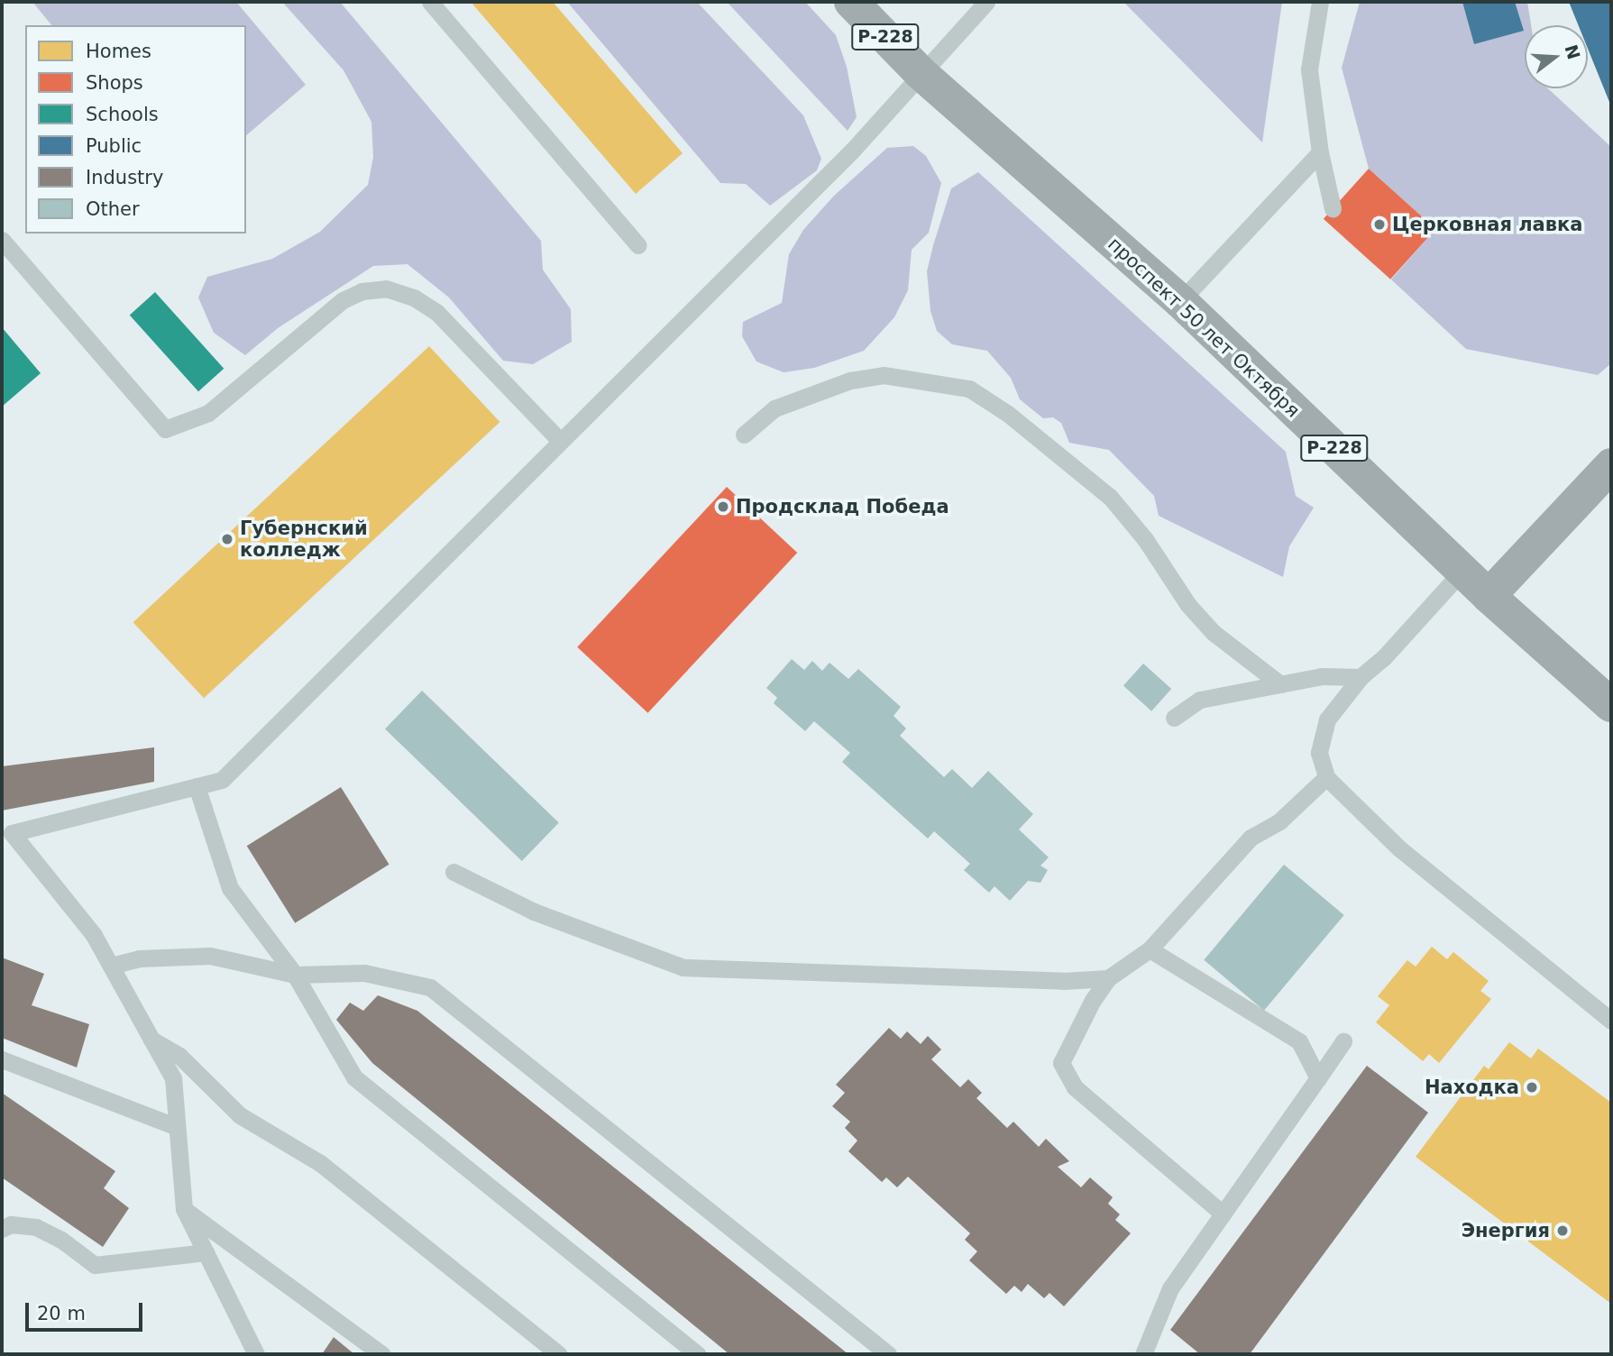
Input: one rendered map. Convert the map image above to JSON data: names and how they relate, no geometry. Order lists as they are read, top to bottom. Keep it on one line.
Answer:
{"streets":{"main road":["Р-228","проспект 50 лет Октября"]},"places":["Церковная лавка","Продсклад Победа","Губернский колледж","Находка","Энергия"],"legend":["Homes","Shops","Schools","Public","Industry","Other"],"scale_bar":"20 m","north":"right"}
